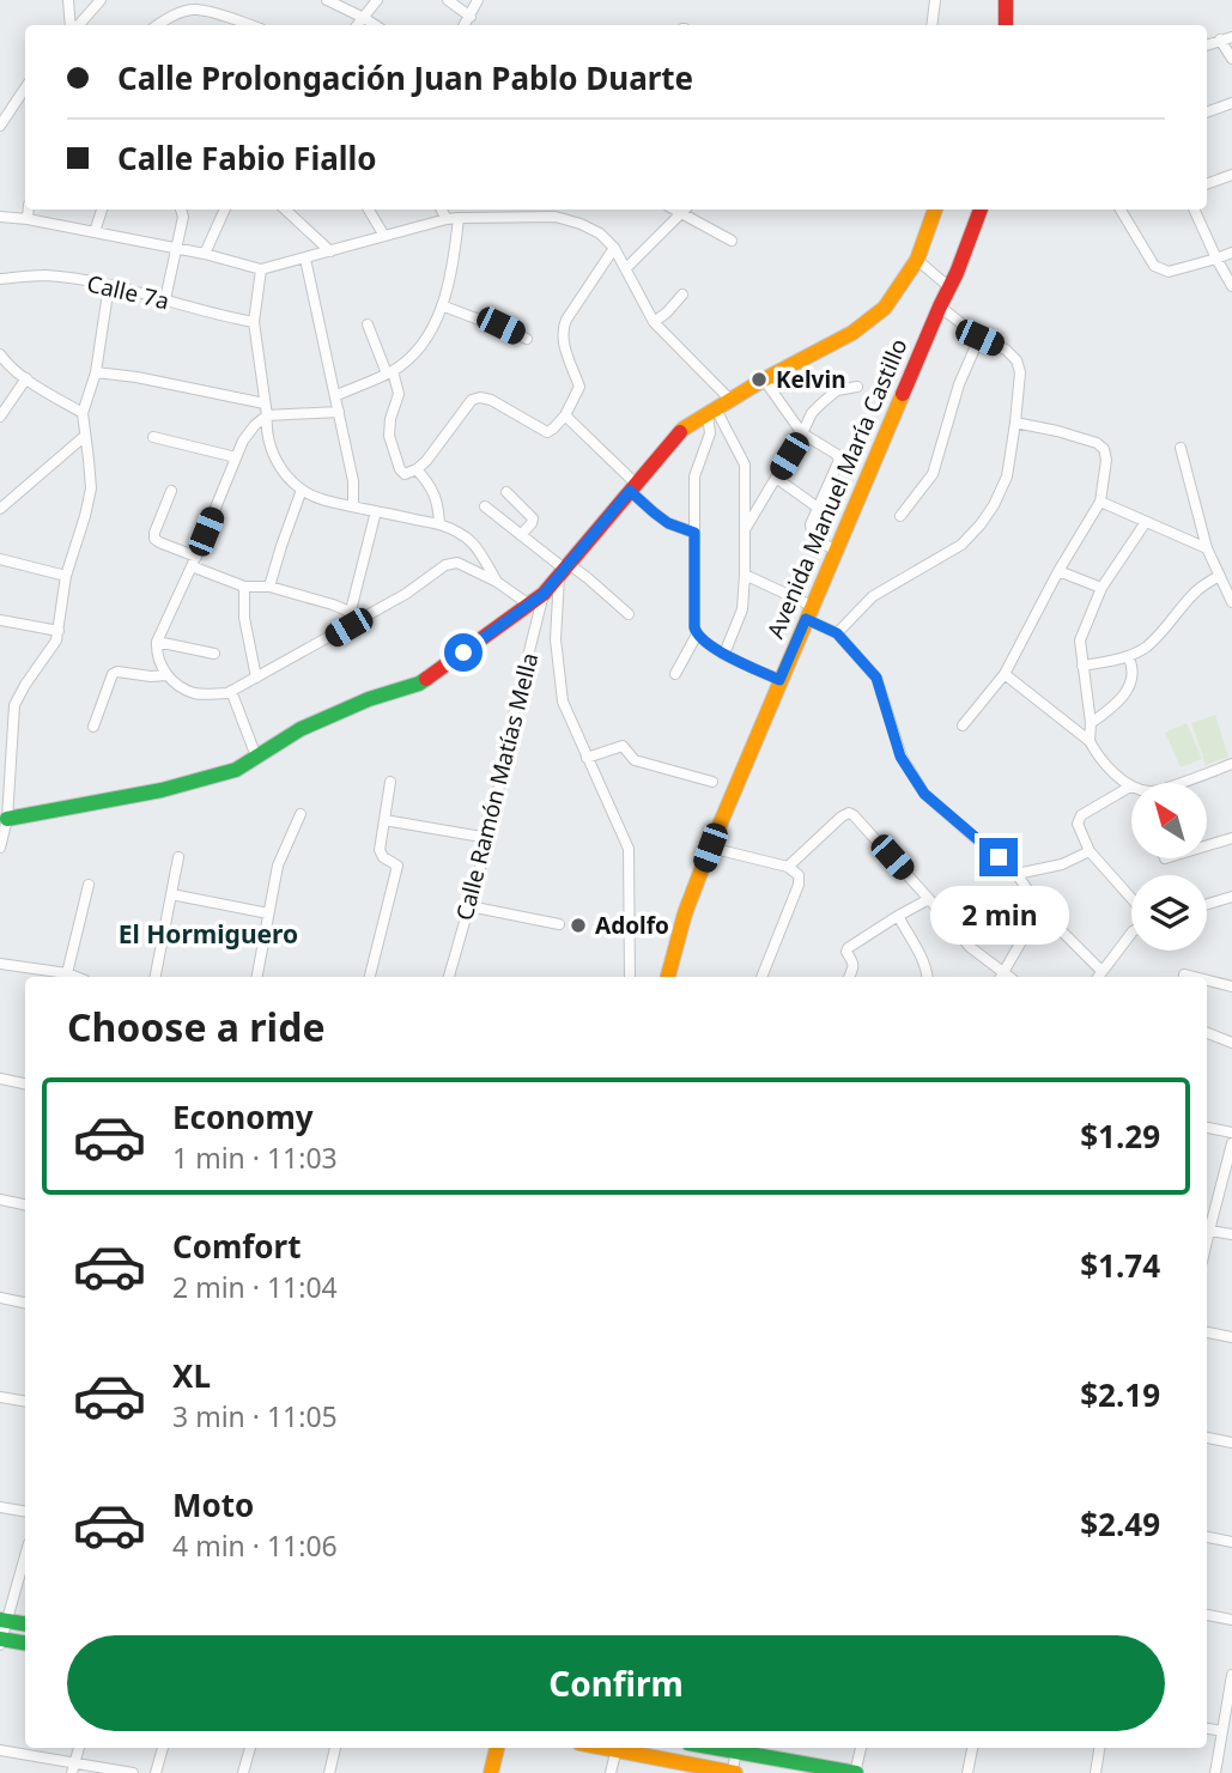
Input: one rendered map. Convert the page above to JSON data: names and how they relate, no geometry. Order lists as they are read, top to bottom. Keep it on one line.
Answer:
{"streets":{"street":["Calle 7a","Avenida Manuel María Castillo","Calle Ramón Matías Mella"]},"districts":["El Hormiguero"],"places":["Kelvin","Adolfo"],"north":"top left","page":{"banner":["Calle Prolongación Juan Pablo Duarte","Calle Fabio Fiallo"],"bubble":"2 min","heading":"Choose a ride","list":[{"name":"Economy","note":"1 min · 11:03","value":"$1.29"},{"name":"Comfort","note":"2 min · 11:04","value":"$1.74"},{"name":"XL","note":"3 min · 11:05","value":"$2.19"},{"name":"Moto","note":"4 min · 11:06","value":"$2.49"}],"buttons":"Confirm"}}
